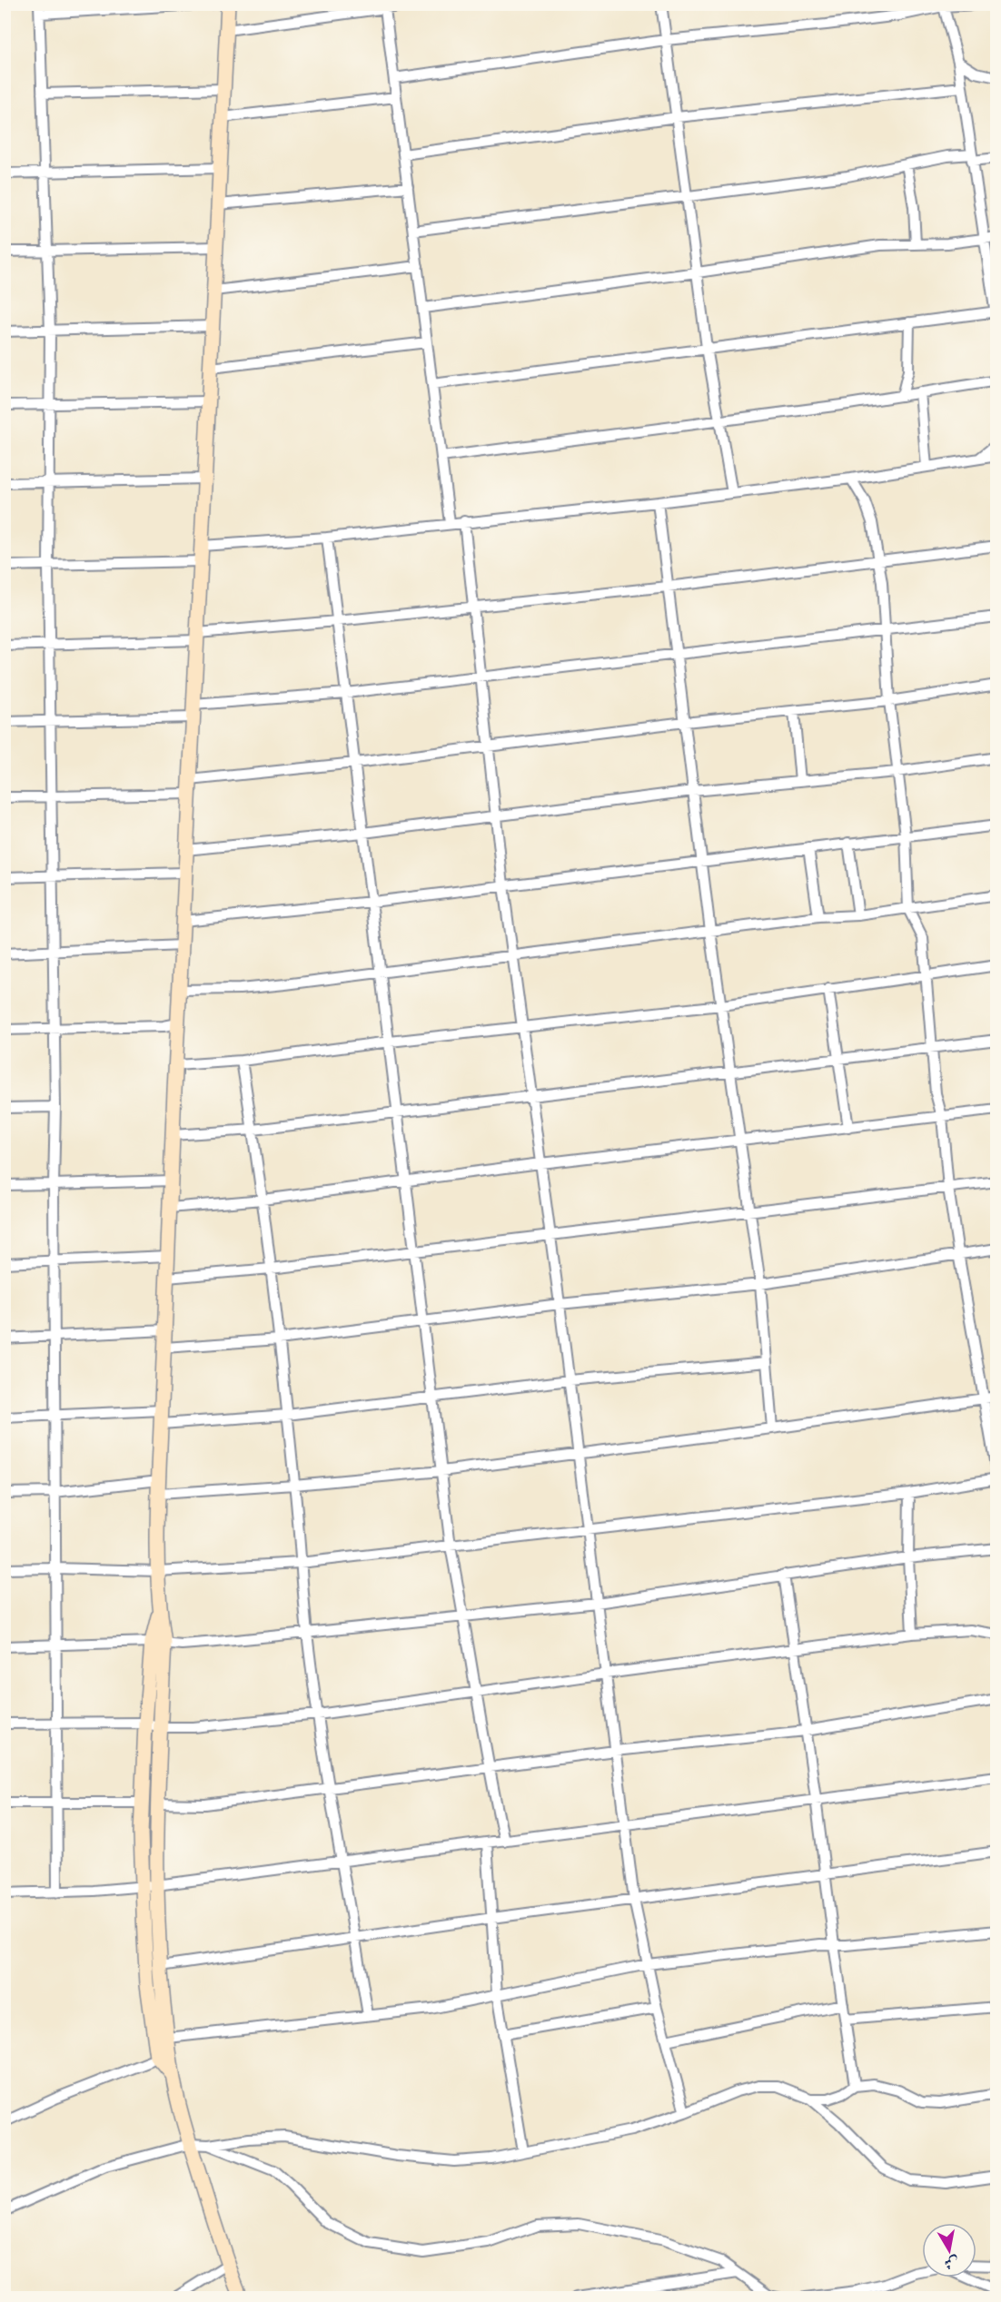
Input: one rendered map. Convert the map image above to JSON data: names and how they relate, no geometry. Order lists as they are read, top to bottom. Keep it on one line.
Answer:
{"north":"bottom"}
